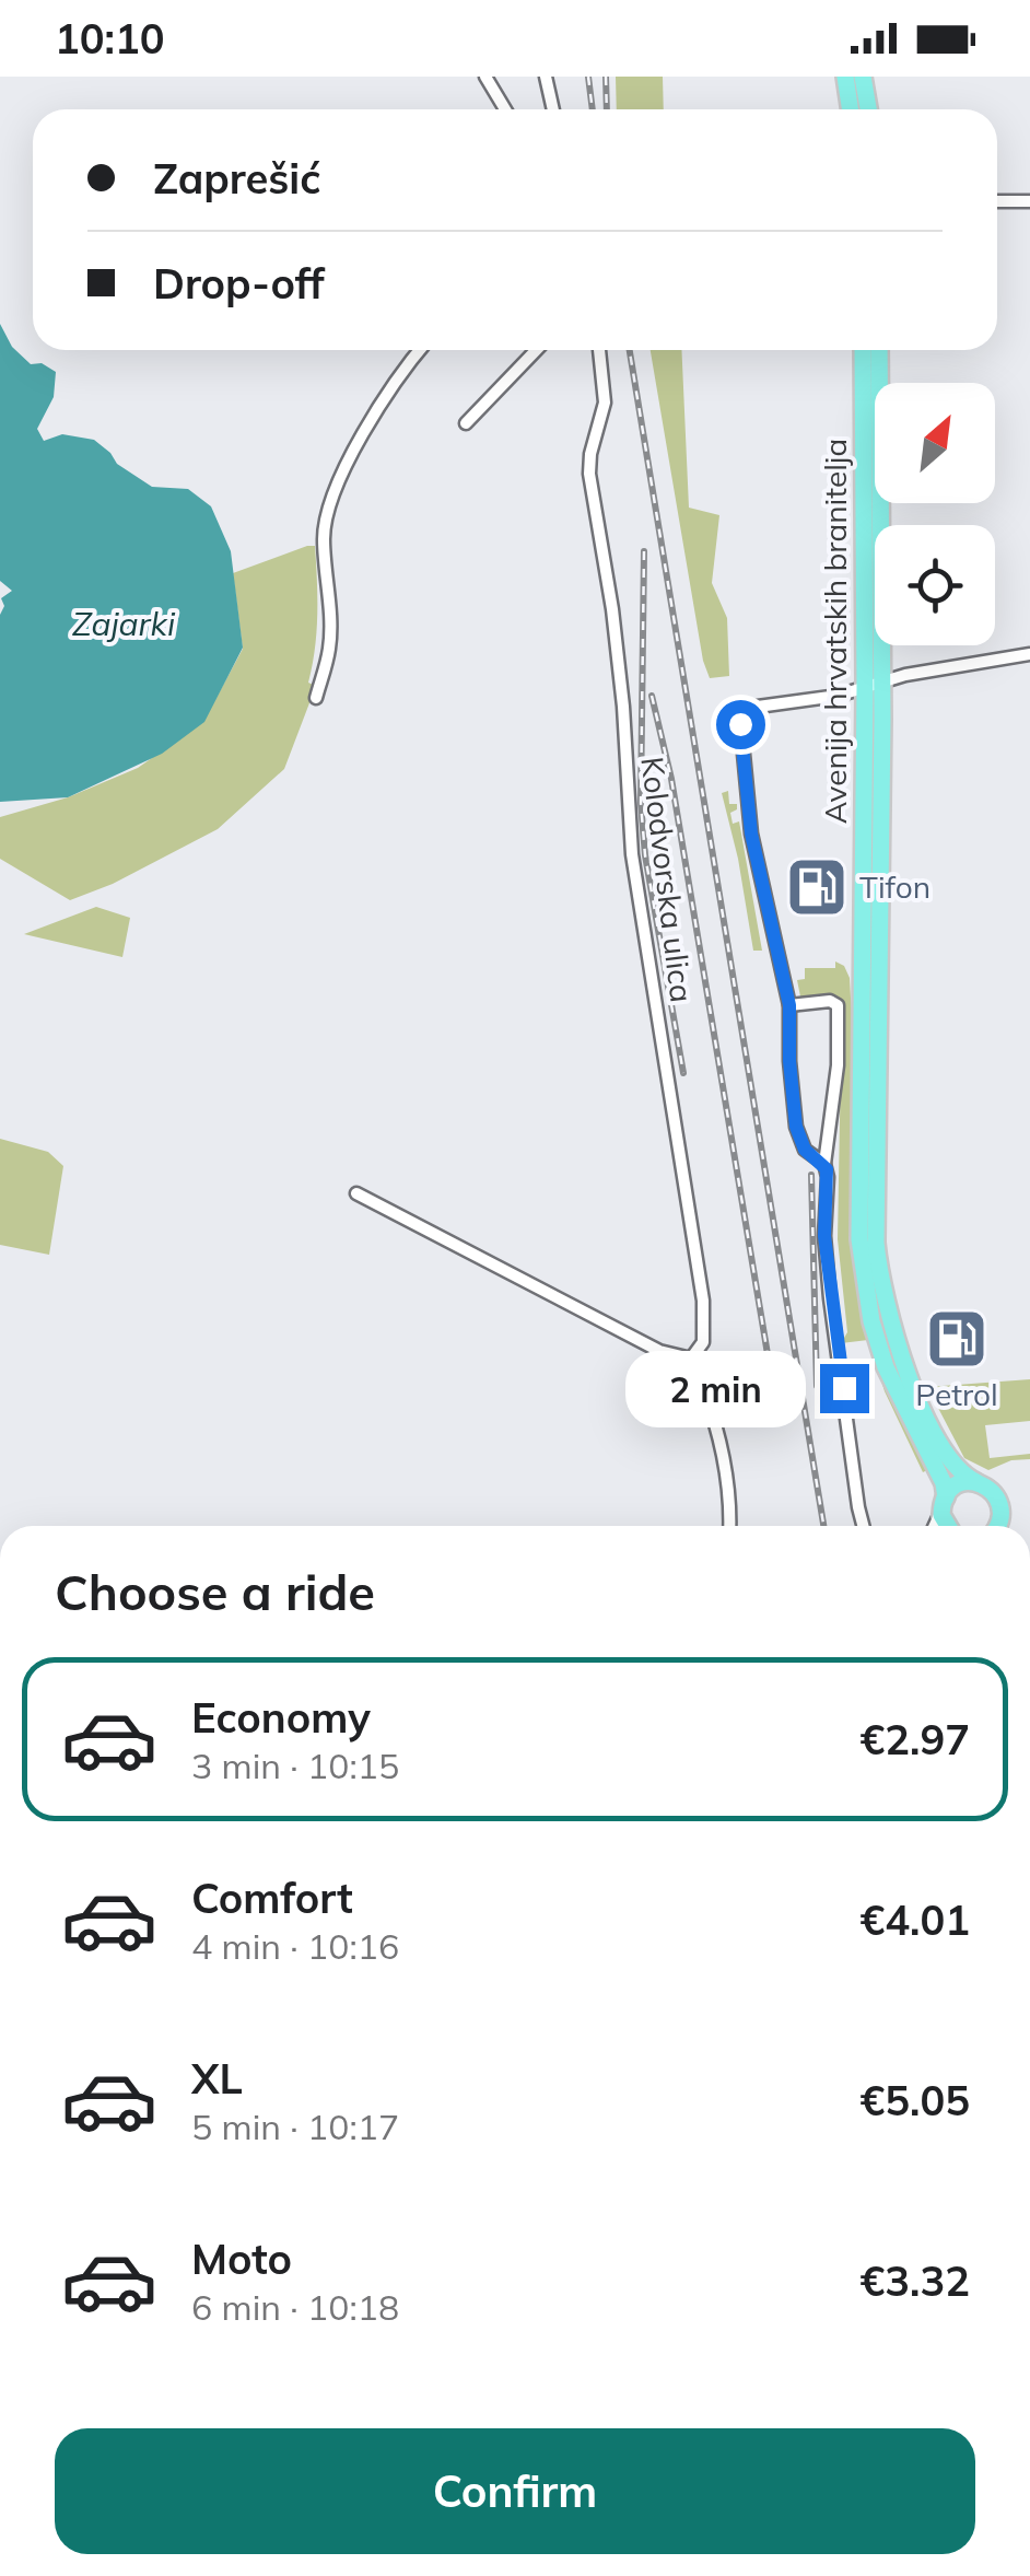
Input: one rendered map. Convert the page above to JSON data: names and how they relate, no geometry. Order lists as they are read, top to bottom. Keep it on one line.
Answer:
{"streets":{"main road":["Avenija hrvatskih branitelja"],"street":["Kolodvorska ulica"]},"water":["Zajarki"],"places":{"fuel station":["Tifon","Petrol"]},"north":"top right","page":{"status":"10:10","banner":["Zaprešić","Drop-off"],"bubble":"2 min","heading":"Choose a ride","list":[{"name":"Economy","note":"3 min · 10:15","value":"€2.97"},{"name":"Comfort","note":"4 min · 10:16","value":"€4.01"},{"name":"XL","note":"5 min · 10:17","value":"€5.05"},{"name":"Moto","note":"6 min · 10:18","value":"€3.32"}],"buttons":"Confirm"}}
